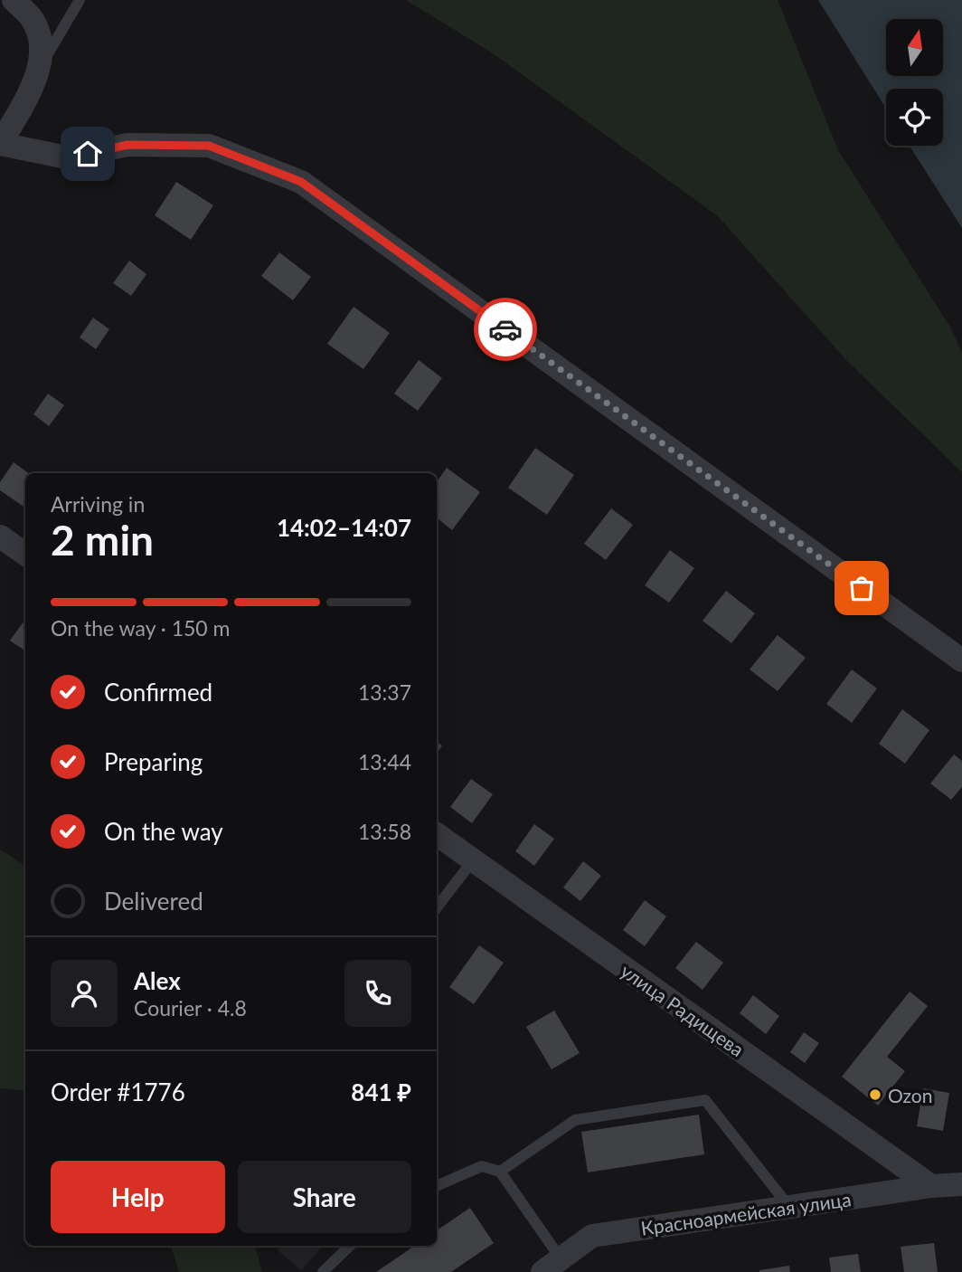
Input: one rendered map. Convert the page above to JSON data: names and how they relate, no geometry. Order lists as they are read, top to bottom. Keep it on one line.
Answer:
{"streets":{"street":["улица Радищева","Красноармейская улица"]},"crossings":[["улица Радищева","Красноармейская улица"]],"places":["Ozon"],"north":"top","page":{"heading":["2 min","Arriving in","14:02–14:07"],"panel":["Alex","Courier · 4.8","Order #1776","841 ₽"],"bar":"On the way · 150 m","list":[["Confirmed","13:37"],["Preparing","13:44"],["On the way","13:58"],"Delivered"],"buttons":["Help","Share"]}}
